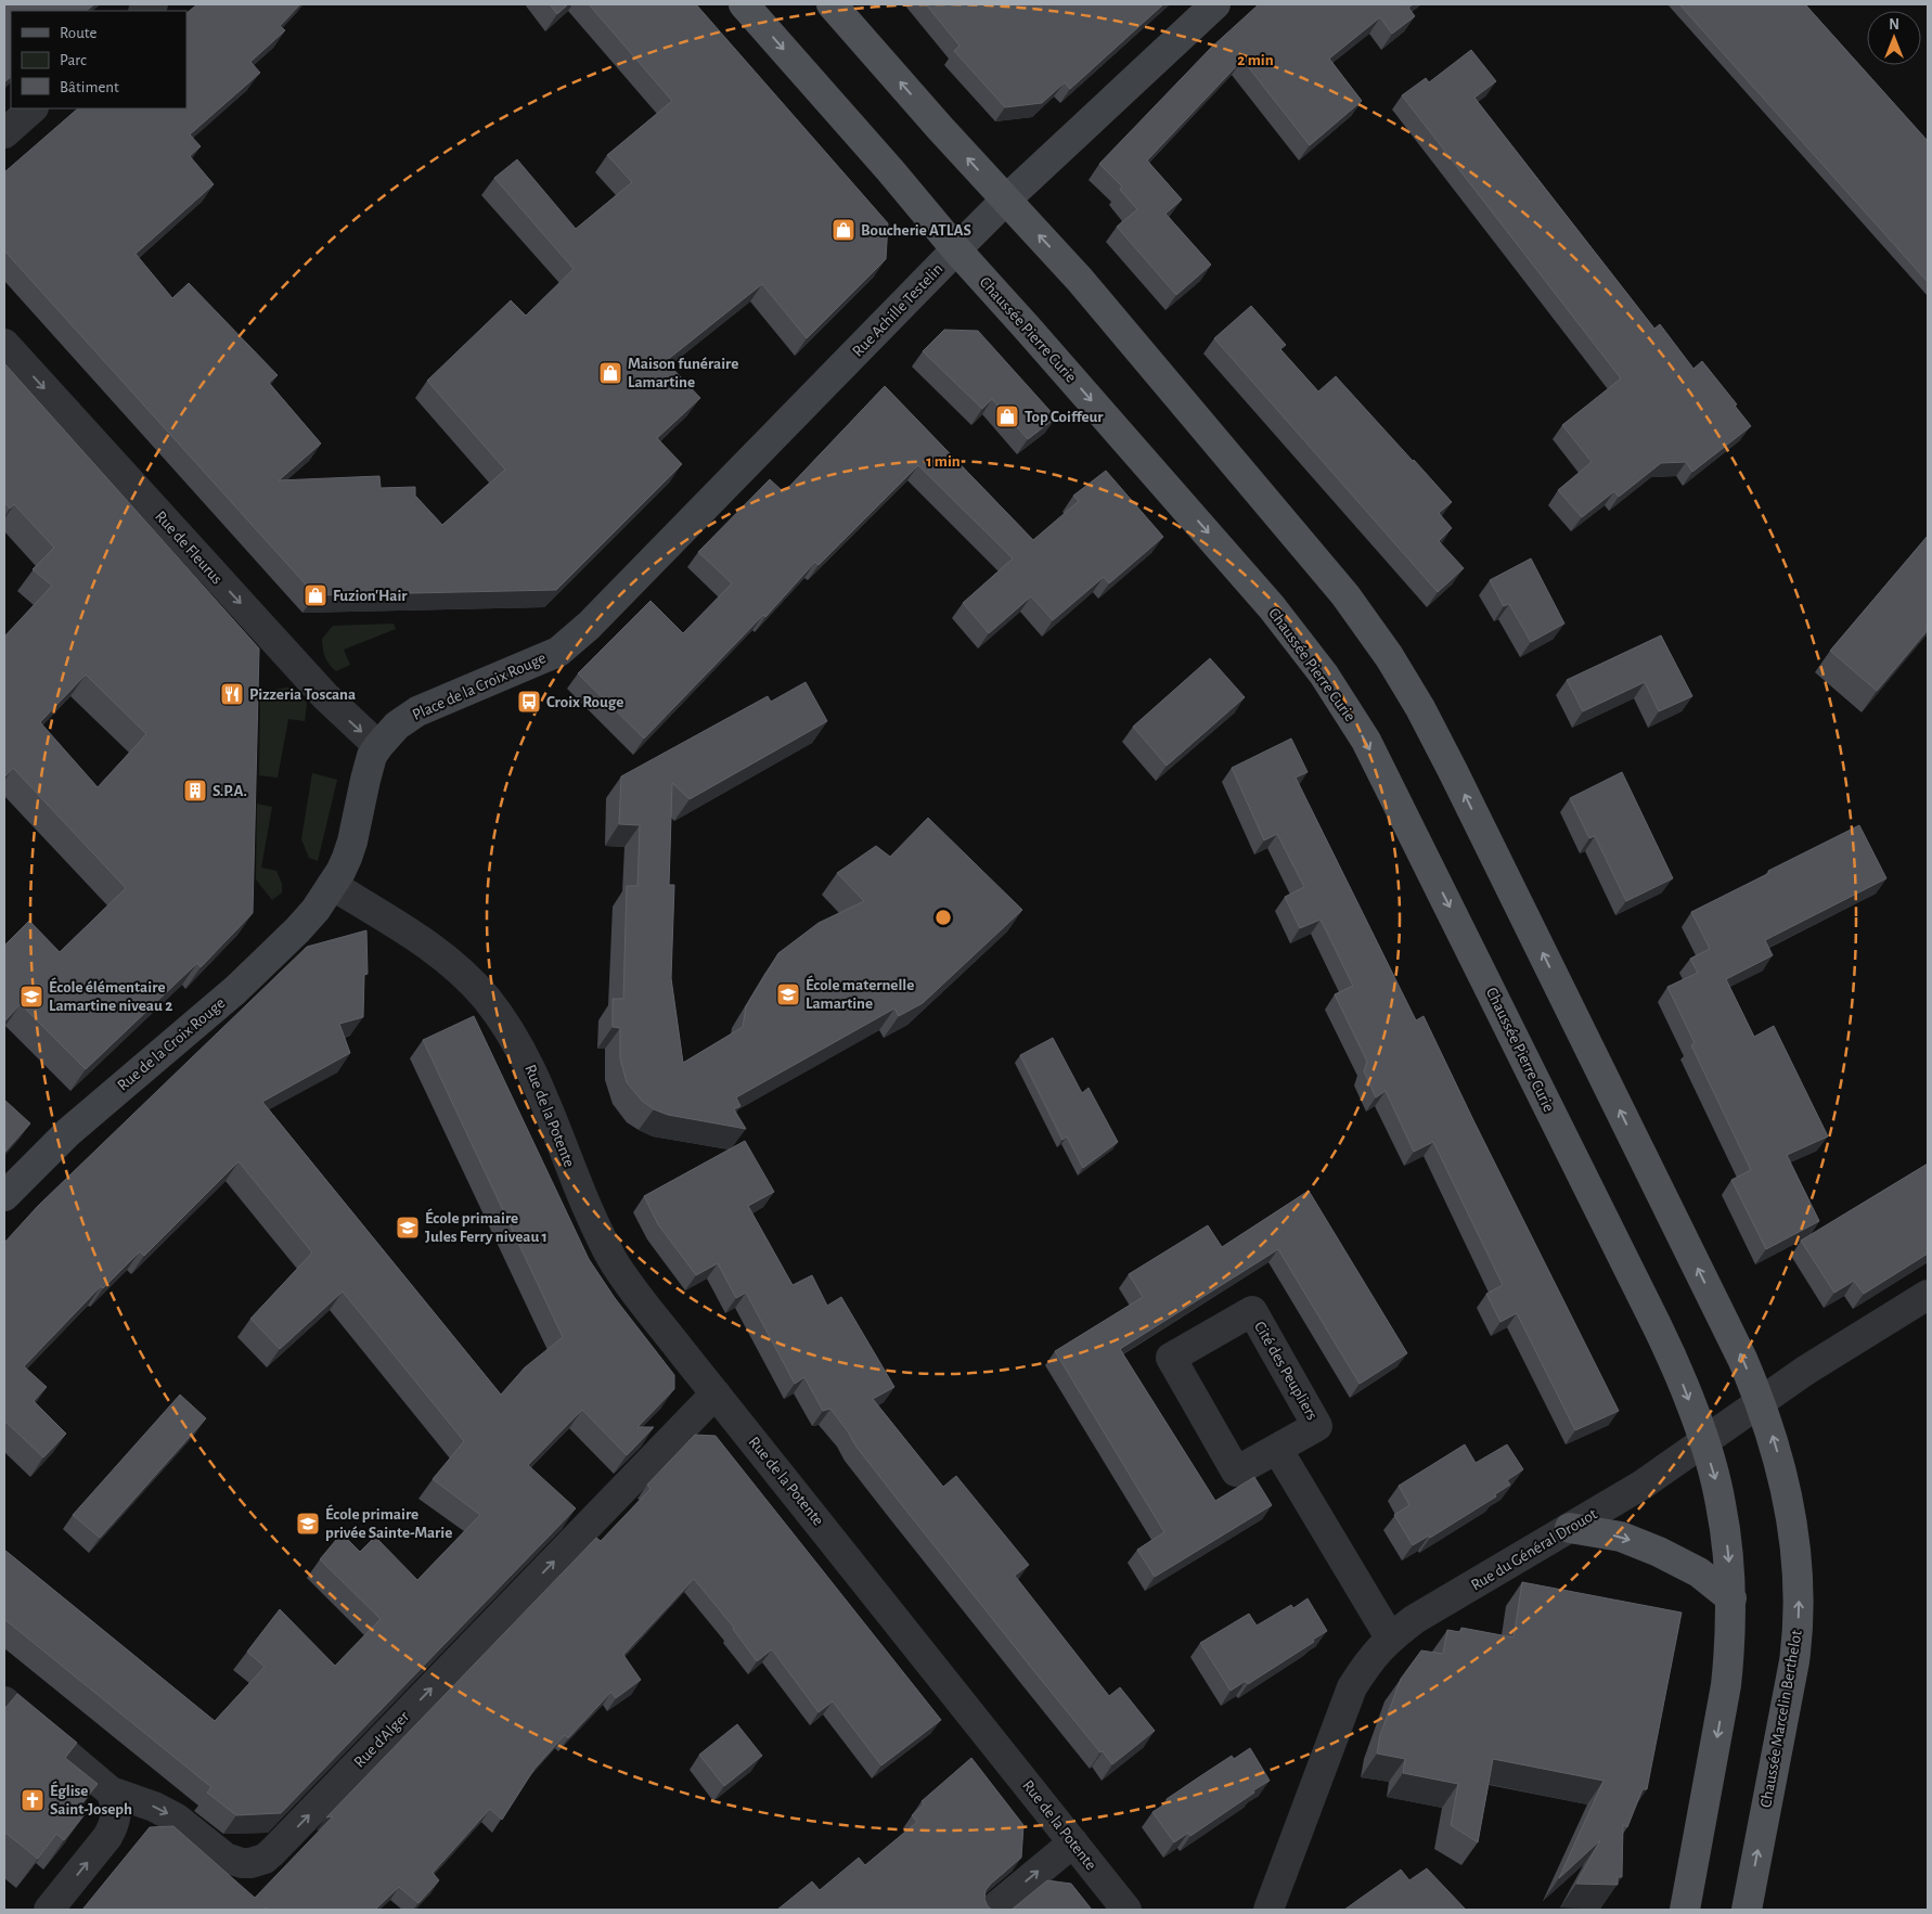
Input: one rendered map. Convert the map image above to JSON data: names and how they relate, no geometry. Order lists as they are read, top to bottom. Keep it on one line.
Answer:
{"streets":{"main road":["Chaussée Pierre Curie","Chaussée Marcelin Berthelot"],"street":["Rue Achille Testelin","Rue de Fleurus","Place de la Croix Rouge","Rue de la Croix Rouge","Rue de la Potente","Cité des Peupliers","Rue du Général Drouot","Rue d'Alger"]},"crossings":[["Rue Achille Testelin","Chaussée Pierre Curie"],["Rue Achille Testelin","Place de la Croix Rouge"],["Chaussée Pierre Curie","Rue du Général Drouot"],["Rue de Fleurus","Place de la Croix Rouge"],["Place de la Croix Rouge","Rue de la Croix Rouge"],["Place de la Croix Rouge","Rue de la Potente"],["Rue de la Croix Rouge","Rue de la Potente"],["Rue de la Potente","Rue d'Alger"],["Rue du Général Drouot","Chaussée Marcelin Berthelot"]],"one_way":["Rue de Fleurus","Rue d'Alger"],"places":{"shop":["Boucherie ATLAS","Maison funéraire Lamartine","Top Coiffeur","Fuzion'Hair"],"restaurant":["Pizzeria Toscana"],"bus stop":["Croix Rouge"],"building":["S.P.A."],"school or university":["École maternelle Lamartine","École élémentaire Lamartine niveau 2","École primaire Jules Ferry niveau 1","École primaire privée Sainte-Marie"],"church":["Église Saint-Joseph"]},"legend":["Route","Parc","Bâtiment"],"north":"top","rings":["2 min","1 min"]}
